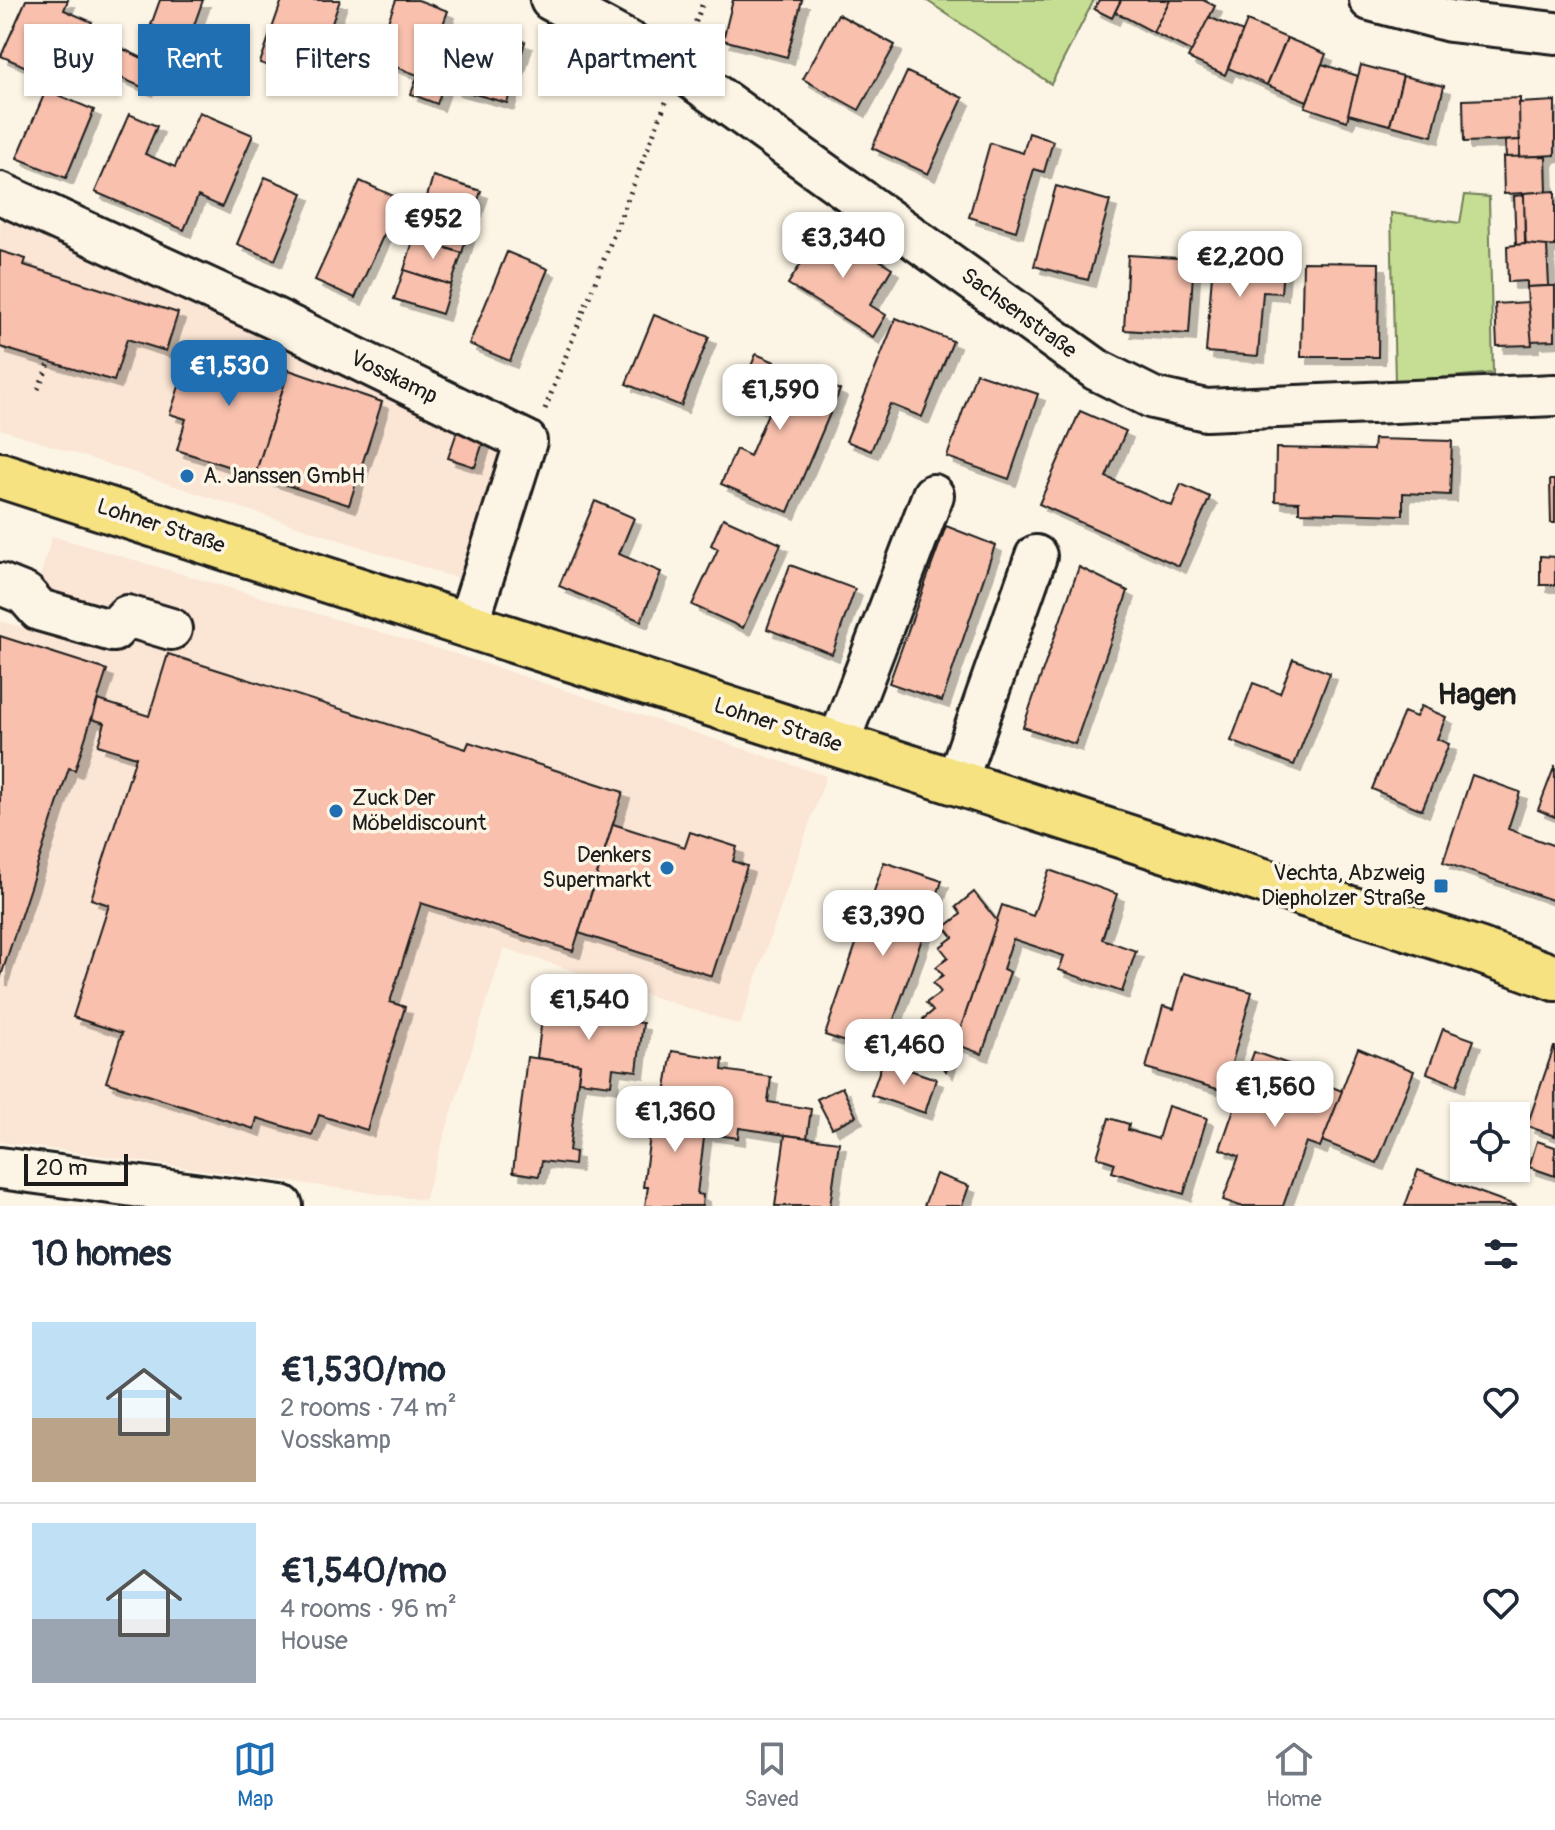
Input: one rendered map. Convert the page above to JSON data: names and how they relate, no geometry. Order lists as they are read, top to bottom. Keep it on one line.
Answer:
{"streets":{"main road":["Lohner Straße"],"street":["Sachsenstraße","Vosskamp"]},"districts":["Hagen"],"places":{"other":["A. Janssen GmbH","Zuck Der Möbeldiscount","Denkers Supermarkt"],"transit":["Vechta, Abzweig Diepholzer Straße"]},"scale_bar":"20 m","page":{"chip":["Buy","Rent","Filters","New","Apartment"],"price":["€952","€3,340","€2,200","€1,530","€1,590","€3,390","€1,540","€1,460","€1,560","€1,360"],"scale":"20 m","heading":"10 homes","list":[{"name":"€1,530/mo","note":"2 rooms · 74 m² · Vosskamp"},{"name":"€1,540/mo","note":"4 rooms · 96 m² · House"}],"tabs":["Map","Saved","Home"]}}
